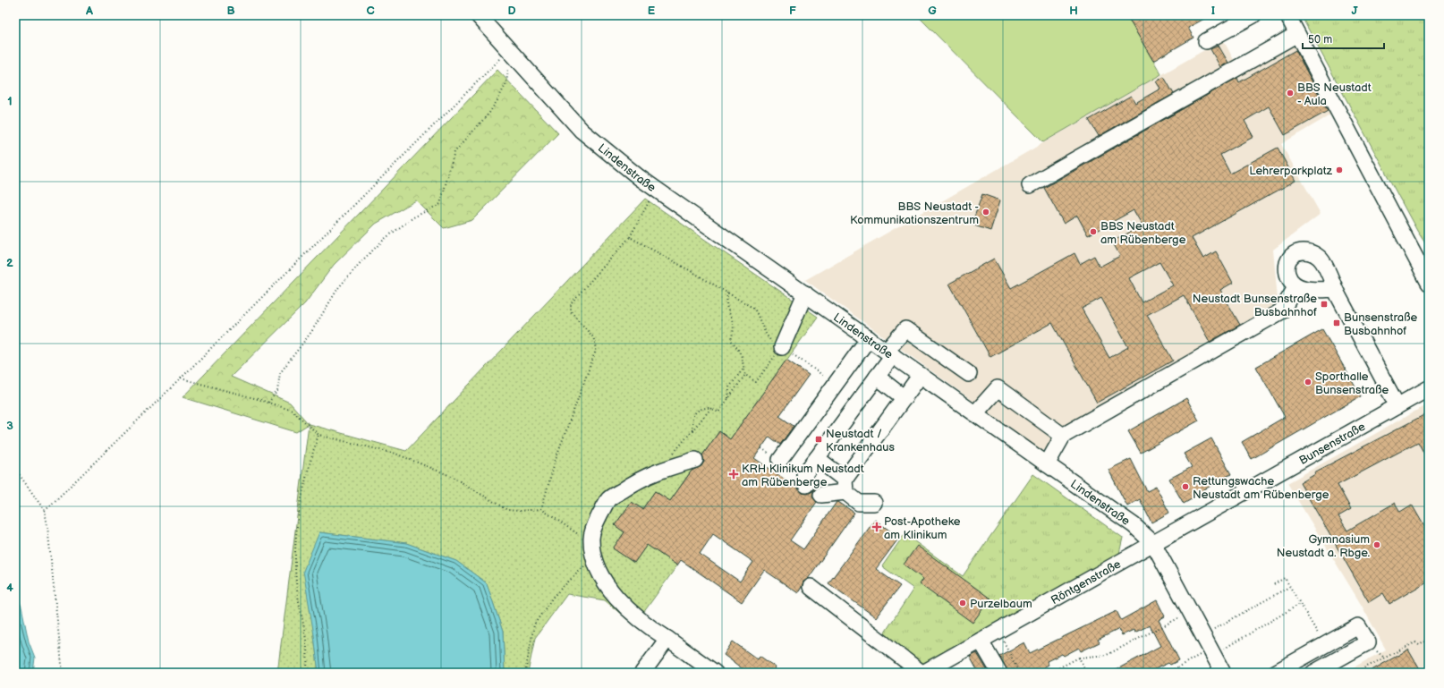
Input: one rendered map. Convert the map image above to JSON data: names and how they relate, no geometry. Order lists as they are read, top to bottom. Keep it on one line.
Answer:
{"streets":{"street":["Lindenstraße","Bunsenstraße","Röntgenstraße"]},"crossings":[["Lindenstraße","Bunsenstraße"],["Lindenstraße","Röntgenstraße"],["Bunsenstraße","Röntgenstraße"]],"places":{"other":["BBS Neustadt - Aula","Lehrerparkplatz","BBS Neustadt - Kommunikationszentrum","BBS Neustadt am Rübenberge","Sporthalle Bunsenstraße","Rettungswache Neustadt am Rübenberge","Gymnasium Neustadt a. Rbge.","Purzelbaum"],"transit":["Neustadt Bunsenstraße Busbahnhof","Bunsenstraße Busbahnhof","Neustadt / Krankenhaus"],"health":["KRH Klinikum Neustadt am Rübenberge","Post-Apotheke am Klinikum"]},"scale_bar":"50 m","grid":{"columns":["A","B","C","D","E","F","G","H","I","J"],"rows":["1","2","3","4"]}}
